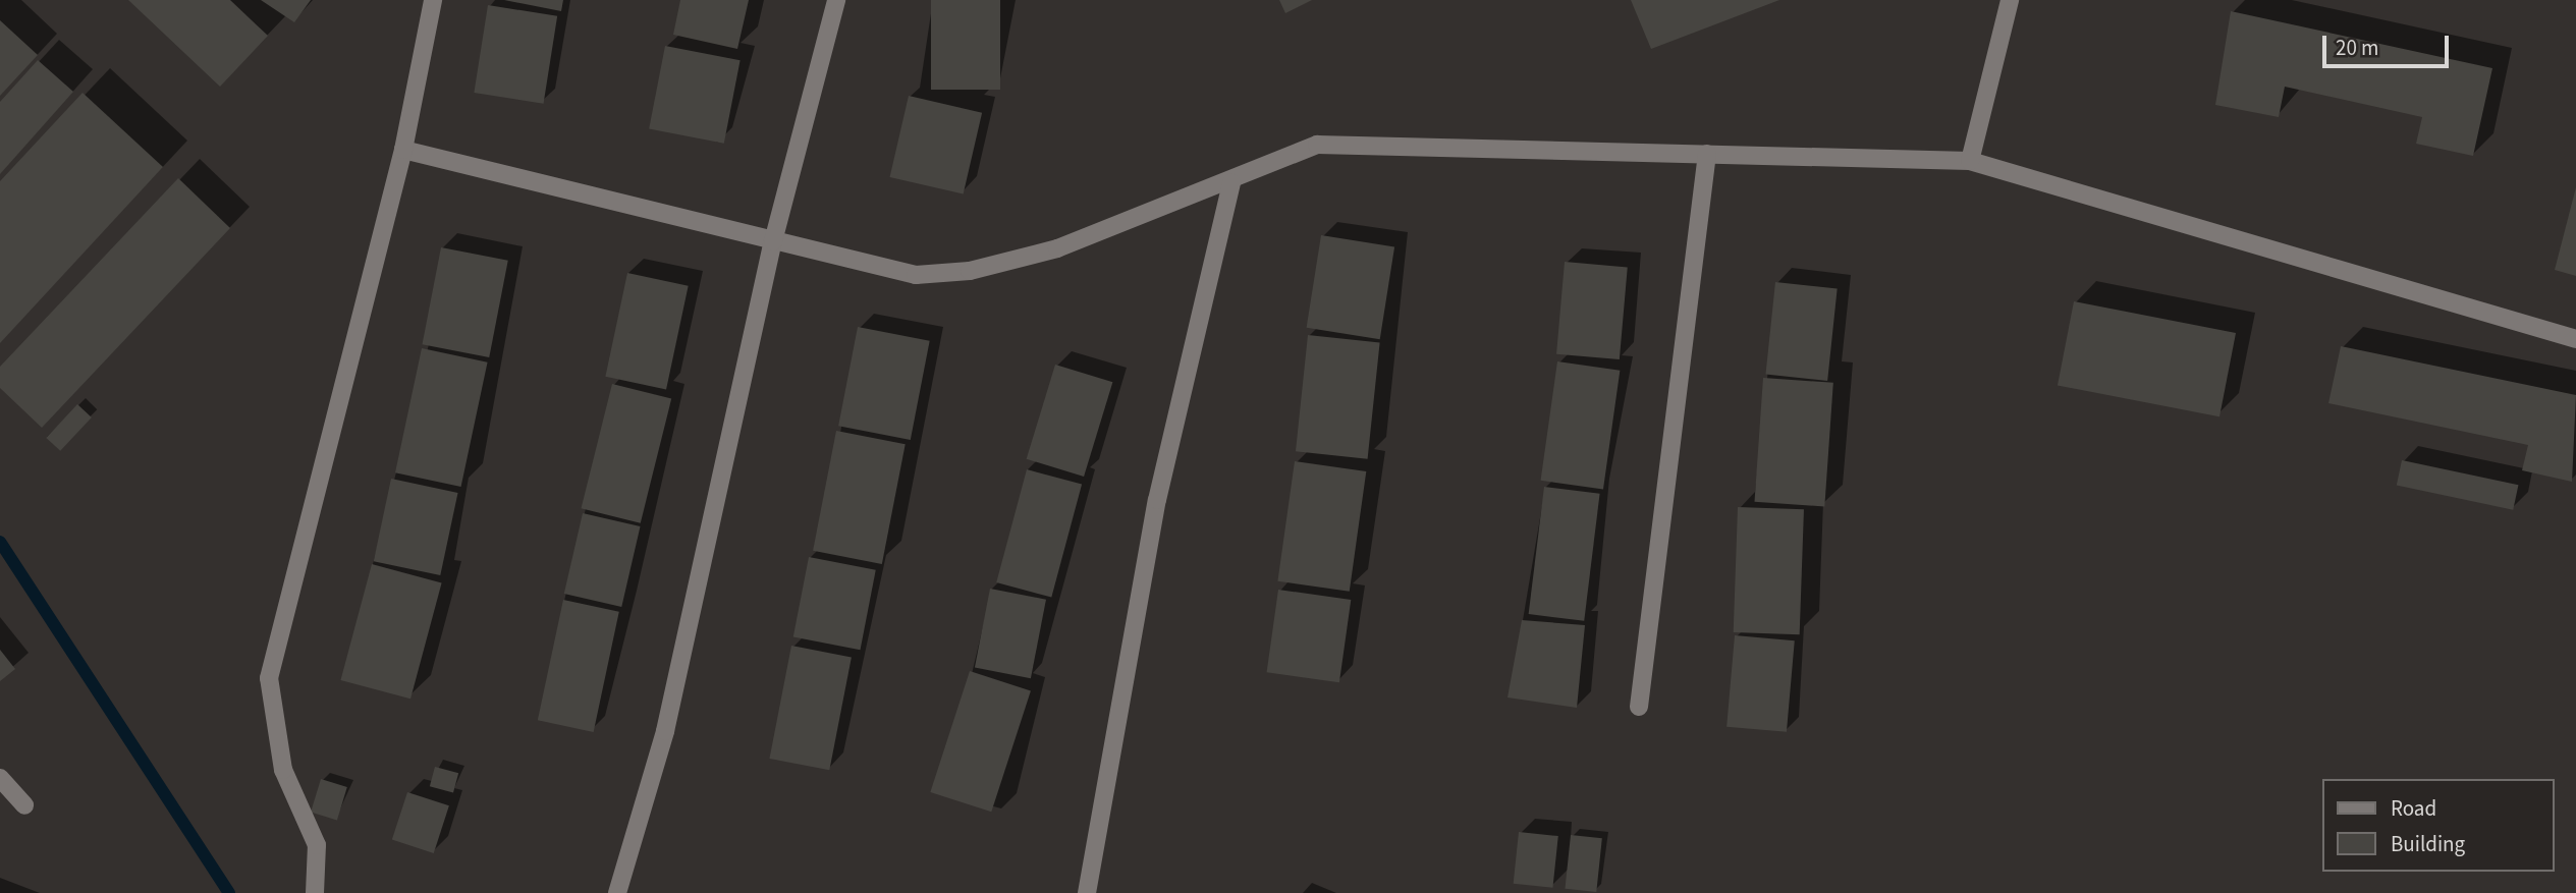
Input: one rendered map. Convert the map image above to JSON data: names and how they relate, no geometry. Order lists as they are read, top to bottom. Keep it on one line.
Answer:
{"legend":["Road","Building"],"scale_bar":"20 m"}
